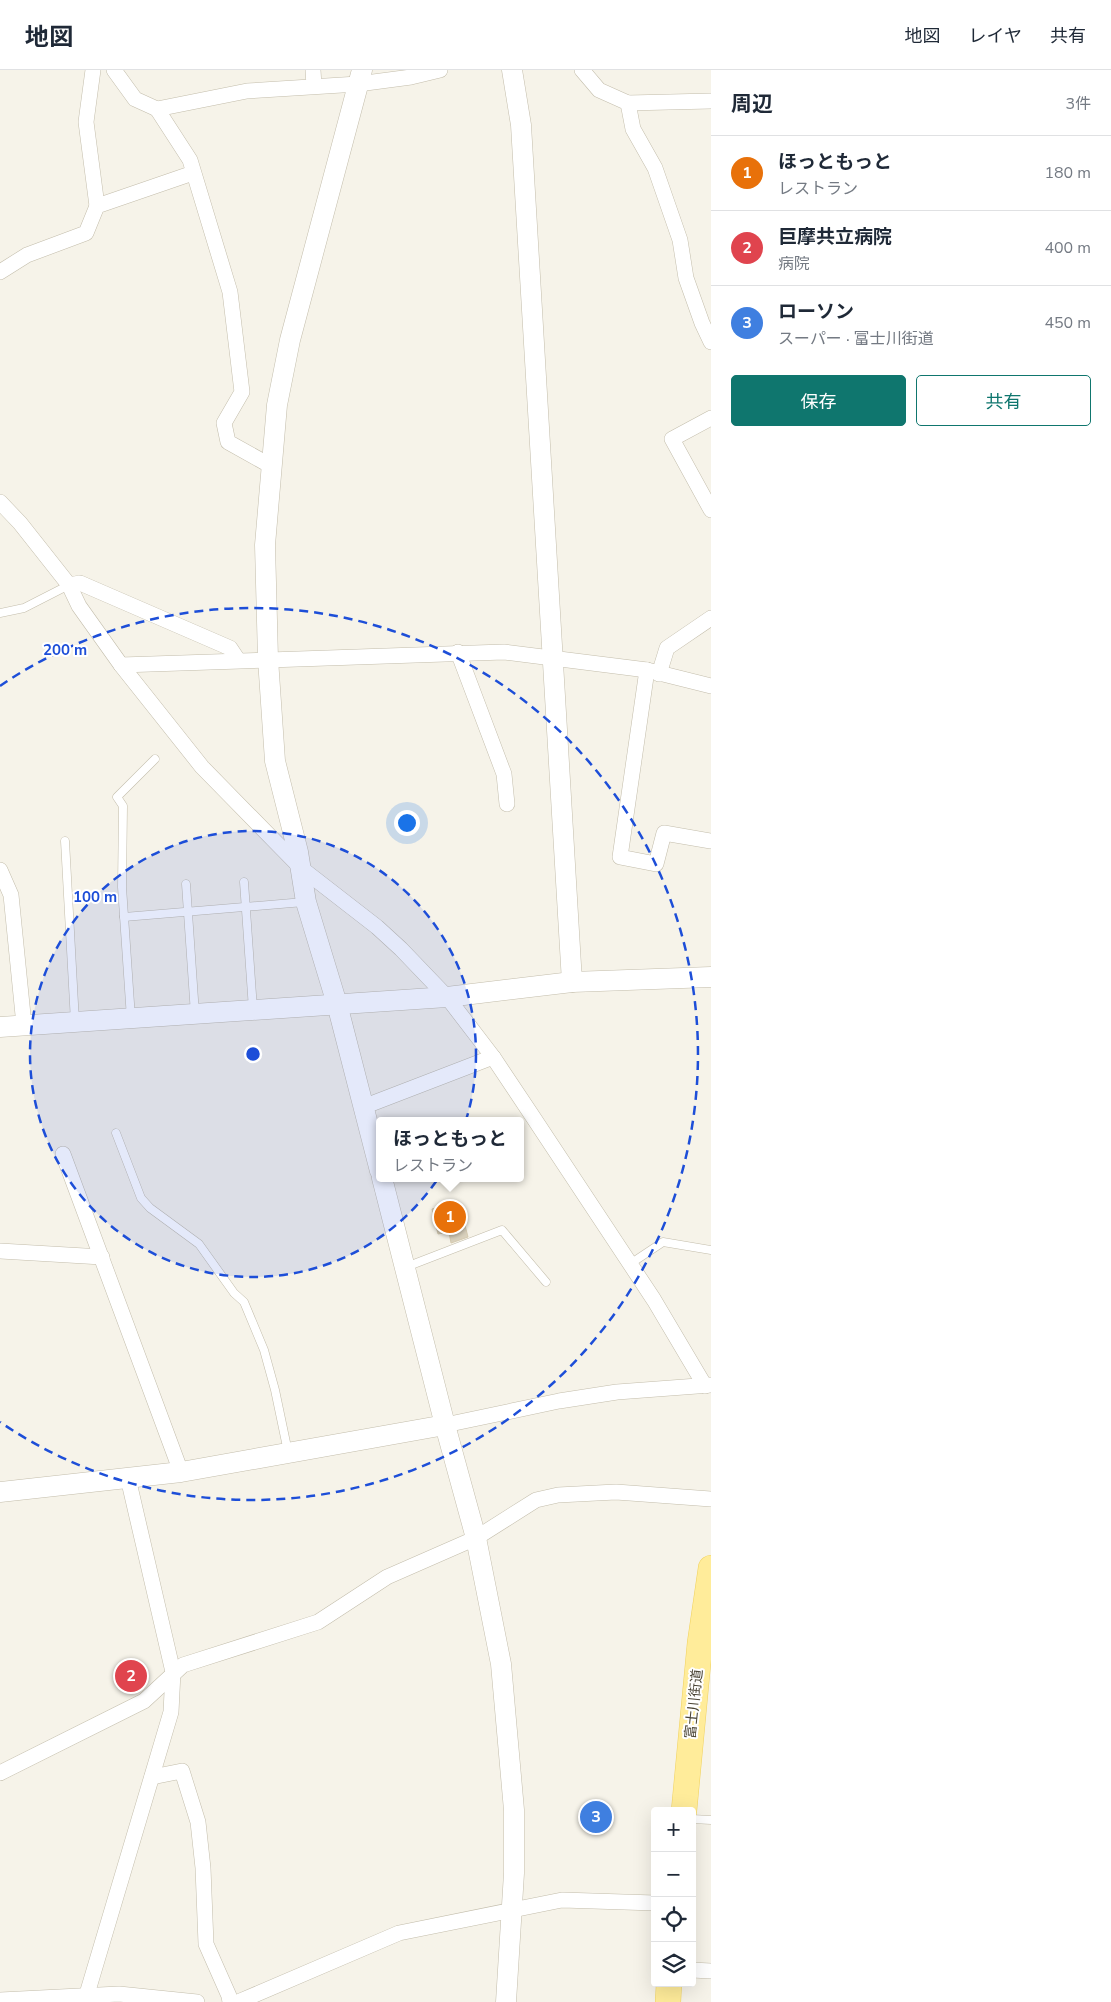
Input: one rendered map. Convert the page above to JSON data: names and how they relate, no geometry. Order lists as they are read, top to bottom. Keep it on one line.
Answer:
{"streets":{"main road":["富士川街道"]},"page":{"header":"地図","nav":["地図","レイヤ","共有"],"heading":["周辺","3件"],"list":[{"mark":"1","name":"ほっともっと","note":"レストラン","value":"180 m"},{"mark":"2","name":"巨摩共立病院","note":"病院","value":"400 m"},{"mark":"3","name":"ローソン","note":"スーパー · 富士川街道","value":"450 m"}],"buttons":["保存","共有"],"popup":["ほっともっと","レストラン"],"pins":["1","2","3"],"map_buttons":["+","−"]},"rings":["200 m","100 m"]}
